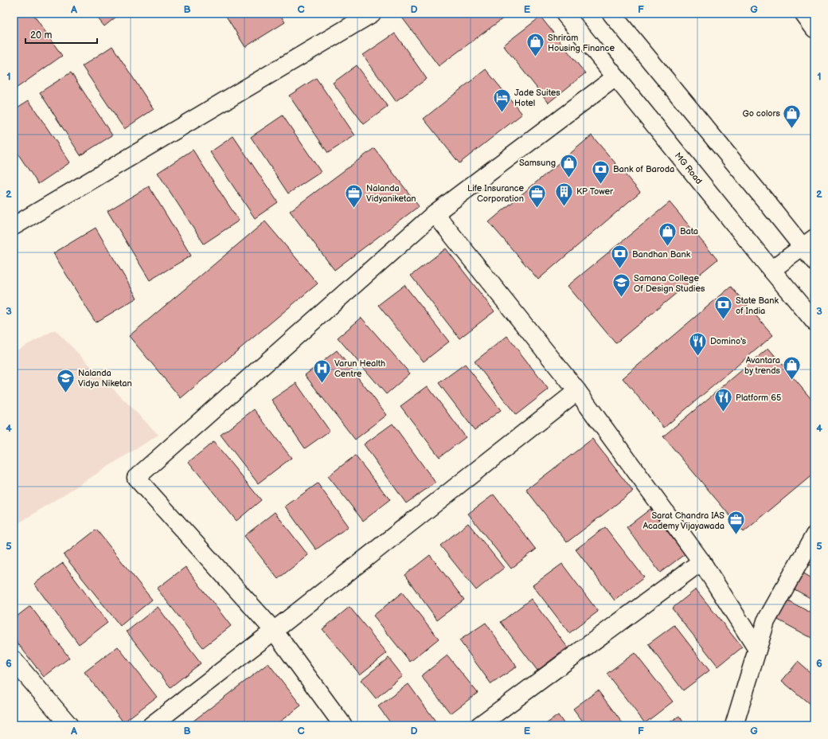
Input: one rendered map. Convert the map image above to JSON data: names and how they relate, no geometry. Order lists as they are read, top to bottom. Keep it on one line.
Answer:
{"streets":{"street":["MG Road"]},"places":{"shop":["Shriram Housing Finance","Go colors","Samsung","Bata","Avantara by trends"],"hotel":["Jade Suites Hotel"],"bank":["Bank of Baroda","Bandhan Bank","State Bank of India"],"building":["KP Tower"],"office":["Nalanda Vidyaniketan","Life Insurance Corporation","Sarat Chandra IAS Academy Vijayawada"],"school or university":["Samana College Of Design Studies","Nalanda Vidya Niketan"],"restaurant":["Domino's","Platform 65"],"hospital":["Varun Health Centre"]},"scale_bar":"20 m","grid":{"columns":["A","B","C","D","E","F","G"],"rows":["1","2","3","4","5","6"]}}
